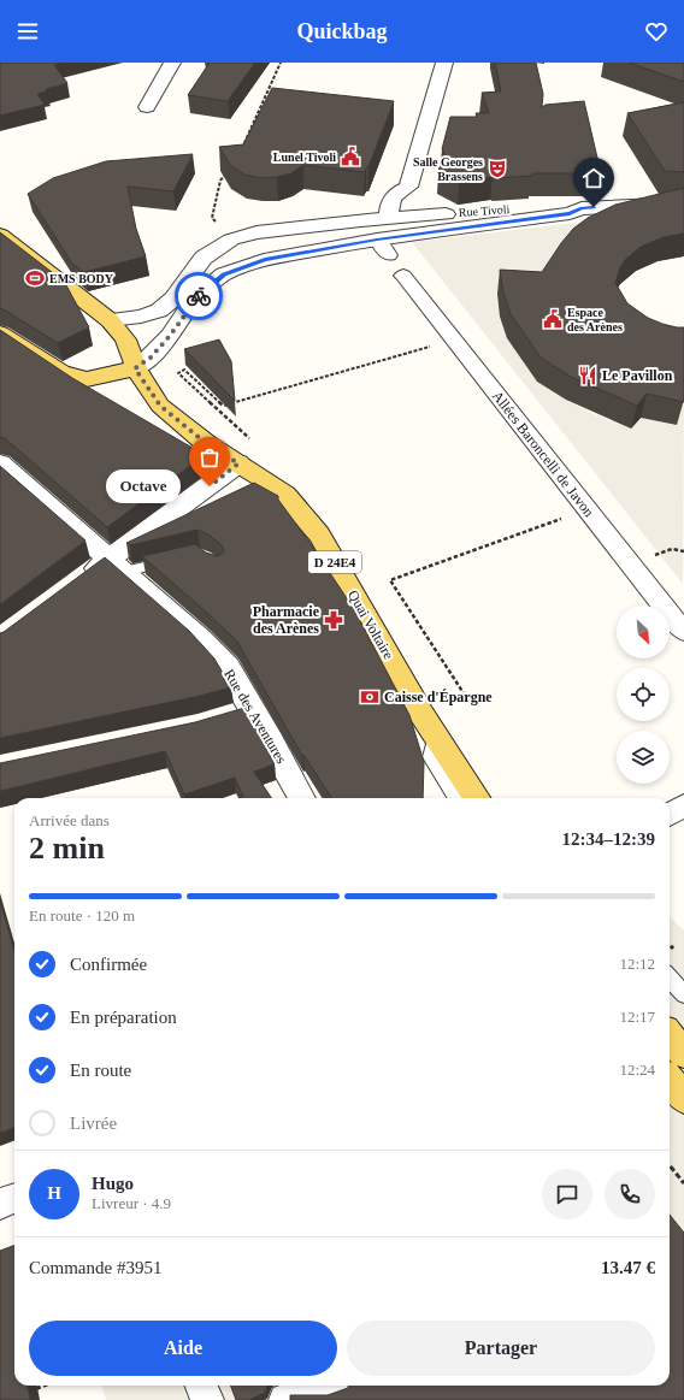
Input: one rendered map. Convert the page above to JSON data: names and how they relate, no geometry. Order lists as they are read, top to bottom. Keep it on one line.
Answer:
{"streets":{"main road":["D 24E4","Quai Voltaire"],"street":["Rue Tivoli","Allées Baroncelli de Javon","Rue des Aventures"]},"crossings":[["Rue Tivoli","D 24E4"],["Rue Tivoli","Quai Voltaire"],["D 24E4","Quai Voltaire"]],"places":{"public building":["Lunel Tivoli","Espace des Arènes"],"theatre":["Salle Georges Brassens"],"sports":["EMS BODY"],"restaurant":["Le Pavillon"],"other":["Octave"],"pharmacy":["Pharmacie des Arènes"],"bank":["Caisse d'Épargne"]},"north":"bottom right","page":{"header":"Quickbag","bubble":"Octave","heading":["2 min","Arrivée dans","12:34–12:39"],"panel":["Hugo","Livreur · 4.9","Commande #3951","13.47 €"],"bar":"En route · 120 m","list":[["Confirmée","12:12"],["En préparation","12:17"],["En route","12:24"],"Livrée"],"round":"H","buttons":["Aide","Partager"]}}
